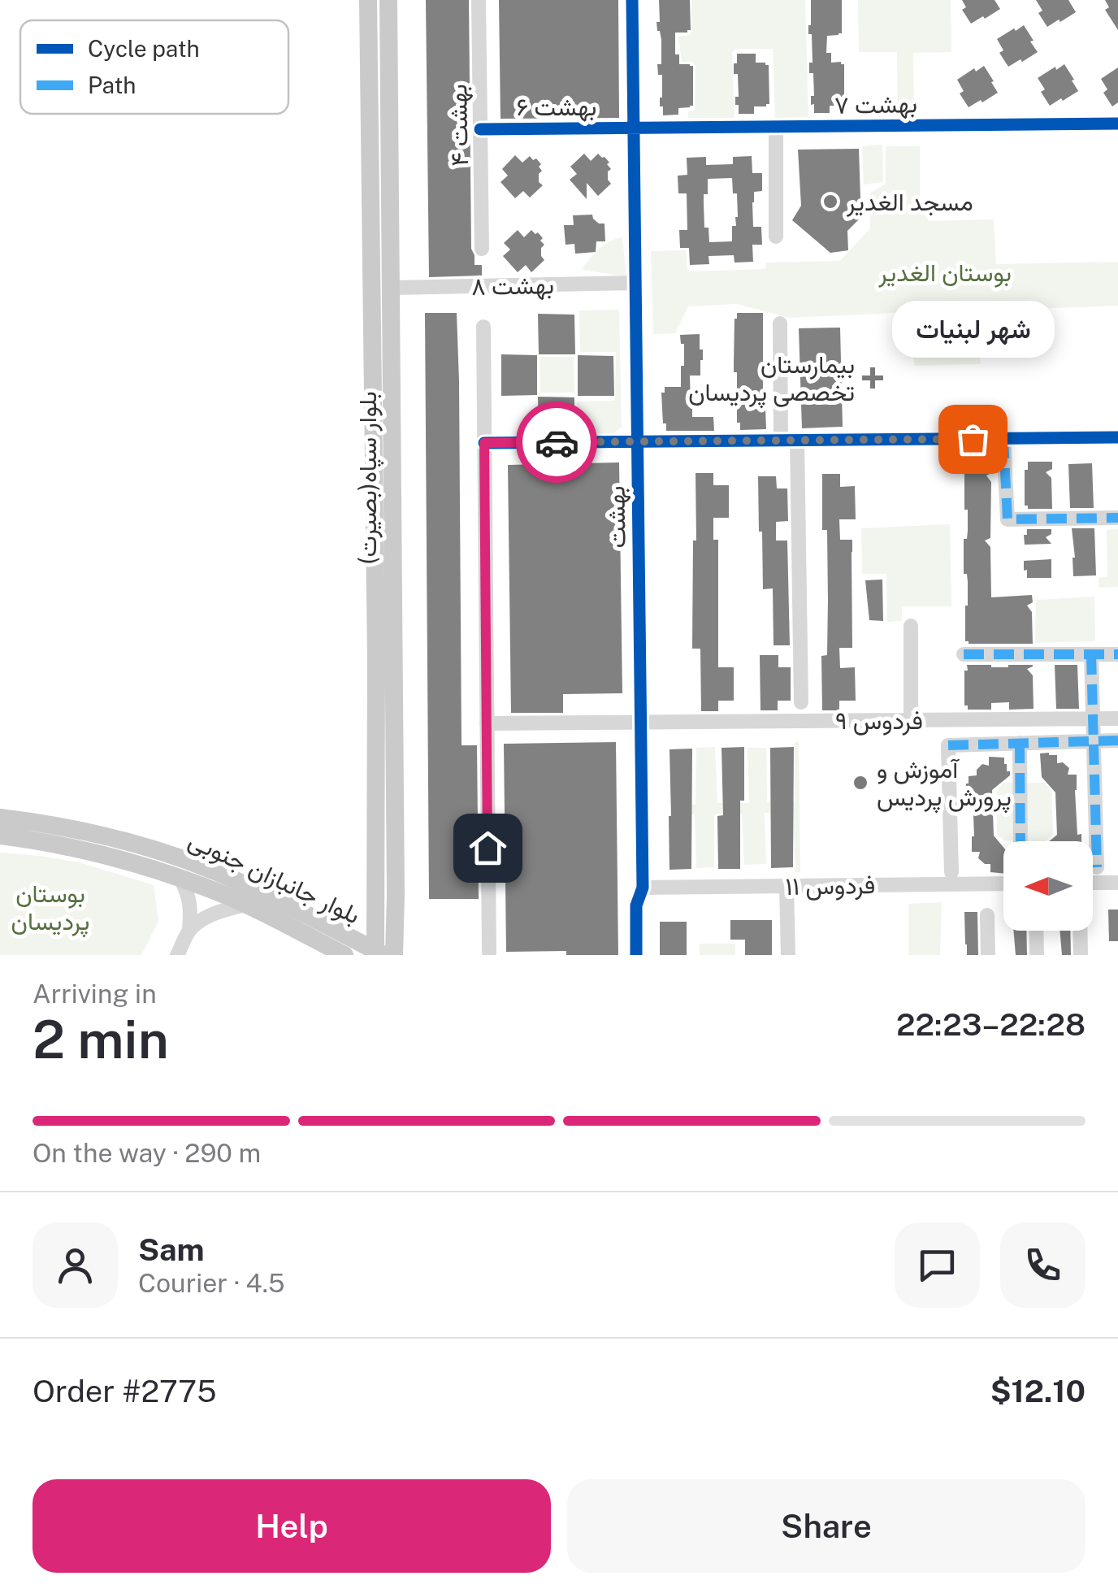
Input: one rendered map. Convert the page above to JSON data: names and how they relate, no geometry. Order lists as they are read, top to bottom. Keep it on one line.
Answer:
{"streets":{"main road":["بلوار سپاه(بصیرت)","بلوار جانبازان جنوبی"],"street":["بهشت ۷","بهشت ۶","بهشت ۴","بهشت ۸","بهشت","فردوس ۹","فردوس ۱۱"]},"crossings":[["بهشت ۷","بهشت ۶"],["بهشت ۷","بهشت"],["بهشت ۶","بهشت ۴"],["بهشت ۶","بهشت"],["بهشت ۸","بلوار سپاه(بصیرت)"],["بهشت ۸","بهشت"],["بلوار سپاه(بصیرت)","بلوار جانبازان جنوبی"],["بهشت","فردوس ۹"],["بهشت","فردوس ۱۱"]],"parks":["بوستان الغدیر","بوستان پردیسان"],"places":{"other":["مسجد الغدیر","شهر لبنیات","آموزش و پرورش پردیس"],"health":["بیمارستان تخصصی پردیسان"]},"legend":["Cycle path","Path"],"north":"left","page":{"bubble":"شهر لبنیات","heading":["2 min","Arriving in","22:23–22:28"],"panel":["Sam","Courier · 4.5","Order #2775","$12.10"],"bar":"On the way · 290 m","buttons":["Help","Share"]}}
